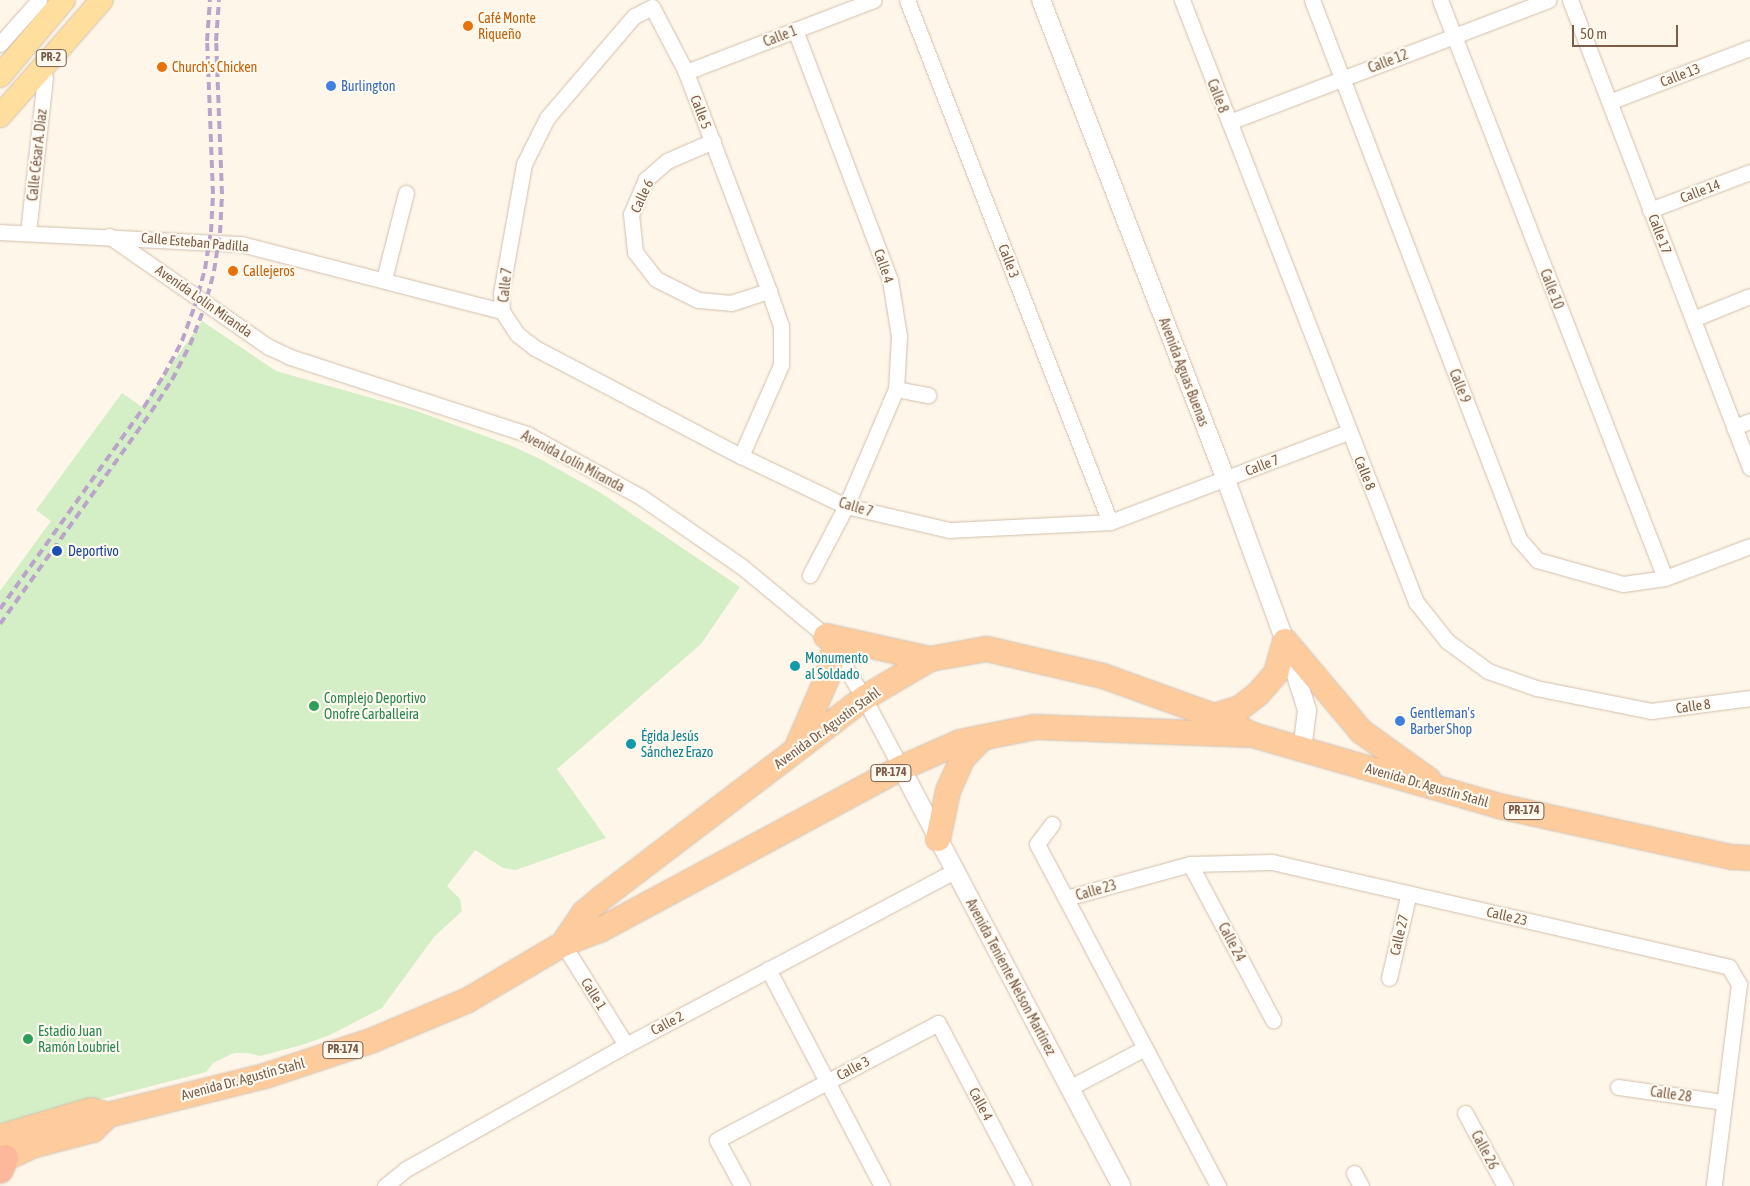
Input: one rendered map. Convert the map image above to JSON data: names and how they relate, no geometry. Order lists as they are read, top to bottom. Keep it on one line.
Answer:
{"streets":{"highway":["Avenida Dr. Agustín Stahl","PR-174"],"main road":["PR-2"],"street":["Calle 1","Calle 12","Calle 13","Calle 8","Calle 5","Calle César A. Díaz","Calle 14","Calle 6","Calle 17","Calle Esteban Padilla","Calle 3","Calle 4","Calle 7","Calle 10","Avenida Lolín Miranda","Avenida Aguas Buenas","Calle 9","Calle 23","Calle 27","Calle 24","Avenida Teniente Nelson Martínez","Calle 2","Calle 28","Calle 26"]},"crossings":[["Calle 1","Calle 5"],["Calle 1","Calle 4"],["Calle 1","Avenida Dr. Agustín Stahl"],["Calle 1","Calle 2"],["Calle 12","Calle 8"],["Calle 12","Calle 10"],["Calle 12","Calle 9"],["Calle 13","Calle 17"],["Calle 8","Calle 7"],["Calle 5","Calle 6"],["Calle 5","Calle 7"],["Calle César A. Díaz","Calle Esteban Padilla"],["Calle 14","Calle 17"],["Calle Esteban Padilla","Calle 7"],["Calle Esteban Padilla","Avenida Lolín Miranda"],["Calle 3","Calle 4"],["Calle 3","Calle 7"],["Calle 3","Calle 2"],["Calle 4","Calle 7"],["Calle 7","Avenida Aguas Buenas"],["Calle 10","Calle 9"],["Avenida Lolín Miranda","Avenida Dr. Agustín Stahl"],["Avenida Lolín Miranda","Avenida Teniente Nelson Martínez"],["Avenida Aguas Buenas","Avenida Dr. Agustín Stahl"],["Avenida Dr. Agustín Stahl","Avenida Teniente Nelson Martínez"],["Calle 23","Calle 27"],["Calle 23","Calle 24"],["Calle 23","Calle 28"],["Avenida Teniente Nelson Martínez","Calle 2"]],"places":["Café Monte Riqueño","Church's Chicken","Burlington","Callejeros","Deportivo","Monumento al Soldado","Complejo Deportivo Onofre Carballeira","Gentleman's Barber Shop","Égida Jesús Sánchez Erazo","Estadio Juan Ramón Loubriel"],"scale_bar":"50 m"}
